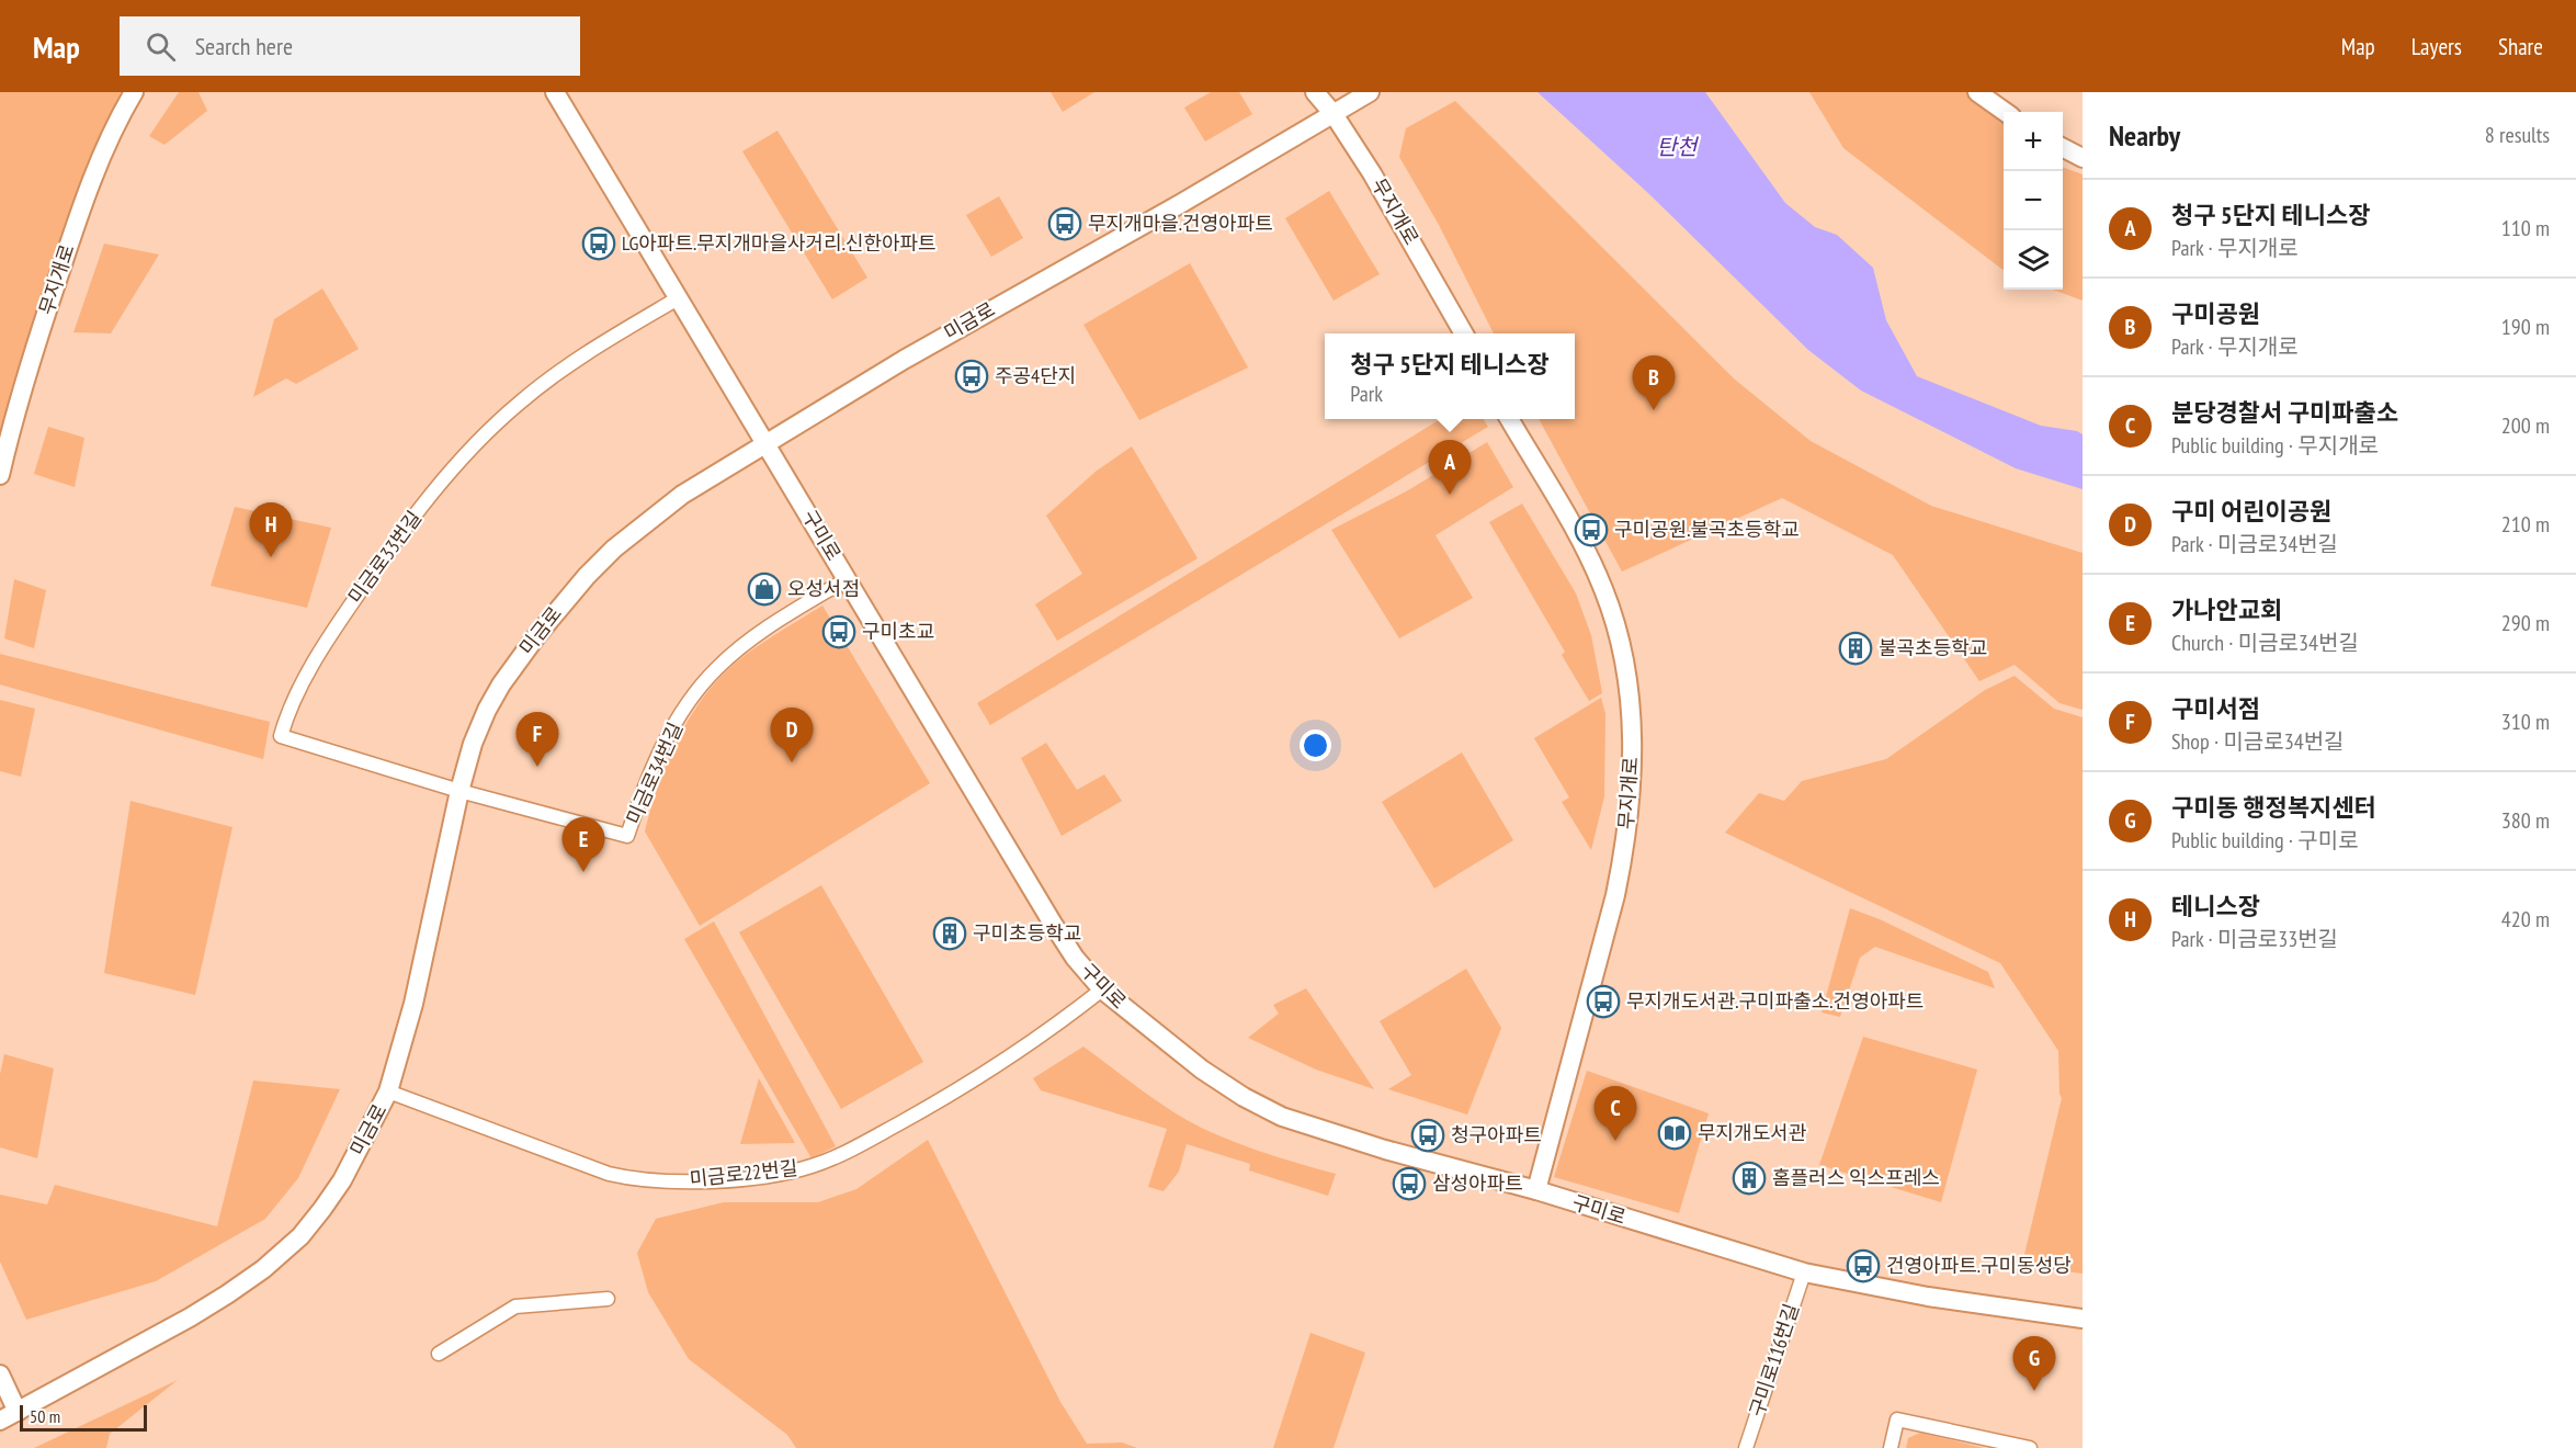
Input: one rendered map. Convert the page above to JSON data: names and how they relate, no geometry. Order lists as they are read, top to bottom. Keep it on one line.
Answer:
{"streets":{"street":["무지개로","미금로","구미로","미금로33번길","미금로34번길","미금로22번길","구미로116번길"]},"crossings":[["무지개로","미금로"],["무지개로","구미로"],["미금로","구미로"],["미금로","미금로33번길"],["미금로","미금로34번길"],["미금로","미금로22번길"],["구미로","미금로33번길"],["구미로","미금로34번길"],["구미로","미금로22번길"],["구미로","구미로116번길"],["미금로33번길","미금로34번길"]],"water":["탄천"],"places":{"bus stop":["무지개마을.건영아파트","LG아파트.무지개마을사거리.신한아파트","주공4단지","구미공원.불곡초등학교","구미초교","무지개도서관.구미파출소.건영아파트","청구아파트","삼성아파트","건영아파트.구미동성당"],"shop":["오성서점"],"building":["불곡초등학교","구미초등학교","홈플러스 익스프레스"],"library":["무지개도서관"]},"scale_bar":"50 m","page":{"header":"Map","search":"Search here","nav":["Map","Layers","Share"],"heading":["Nearby","8 results"],"map_buttons":["+","−"],"list":[{"mark":"A","name":"청구 5단지 테니스장","note":"Park · 무지개로","value":"110 m"},{"mark":"B","name":"구미공원","note":"Park · 무지개로","value":"190 m"},{"mark":"C","name":"분당경찰서 구미파출소","note":"Public building · 무지개로","value":"200 m"},{"mark":"D","name":"구미 어린이공원","note":"Park · 미금로34번길","value":"210 m"},{"mark":"E","name":"가나안교회","note":"Church · 미금로34번길","value":"290 m"},{"mark":"F","name":"구미서점","note":"Shop · 미금로34번길","value":"310 m"},{"mark":"G","name":"구미동 행정복지센터","note":"Public building · 구미로","value":"380 m"},{"mark":"H","name":"테니스장","note":"Park · 미금로33번길","value":"420 m"}],"popup":["청구 5단지 테니스장","Park"],"pins":["B","A","H","D","F","E","C","G"],"scale":"50 m"}}
